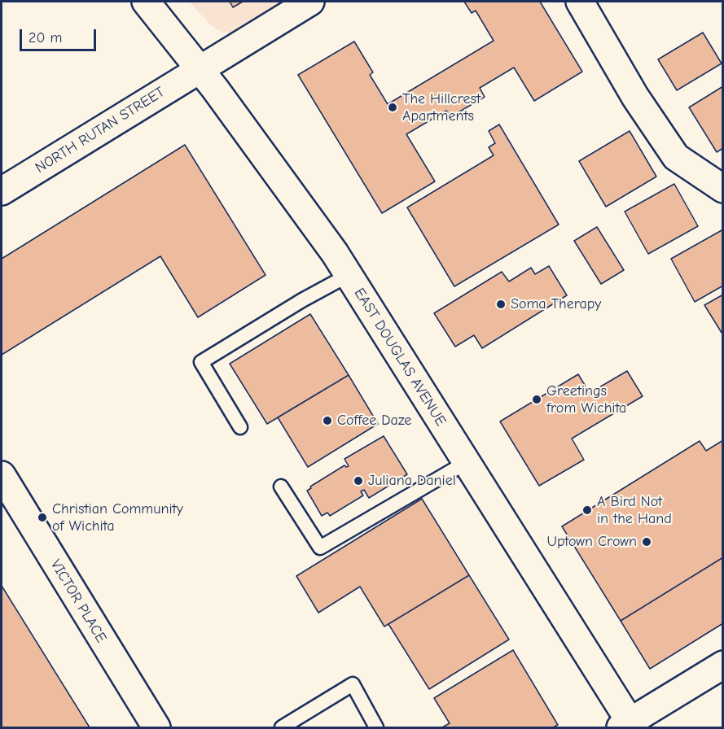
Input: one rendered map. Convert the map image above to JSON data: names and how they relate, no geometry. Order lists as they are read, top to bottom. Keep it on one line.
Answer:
{"streets":{"main road":["NORTH RUTAN STREET","EAST DOUGLAS AVENUE","VICTOR PLACE"]},"crossings":[["NORTH RUTAN STREET","EAST DOUGLAS AVENUE"]],"places":["The Hillcrest Apartments","Soma Therapy","Greetings from Wichita","Coffee Daze","Juliana Daniel","A Bird Not in the Hand","Christian Community of Wichita","Uptown Crown"],"scale_bar":"20 m"}
